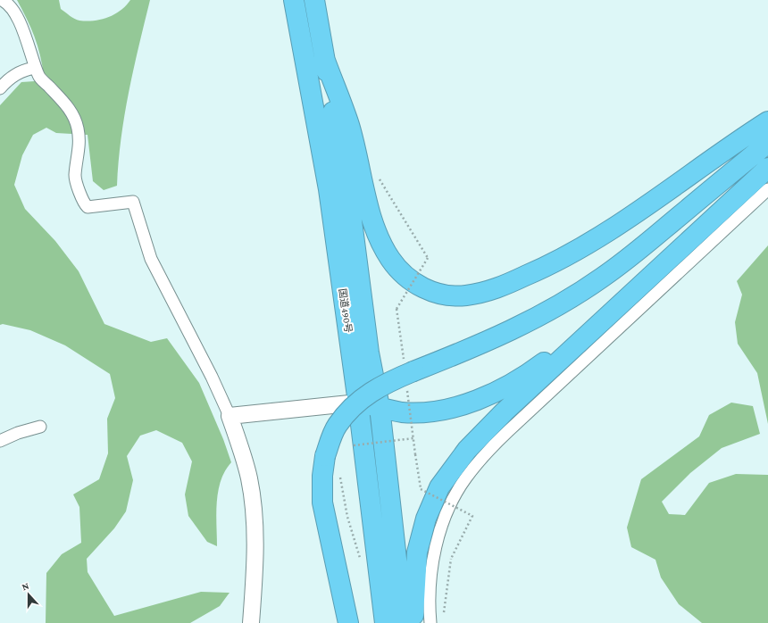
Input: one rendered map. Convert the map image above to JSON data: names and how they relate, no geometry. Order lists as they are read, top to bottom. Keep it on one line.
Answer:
{"streets":{"highway":["国道490号"]},"north":"top"}
